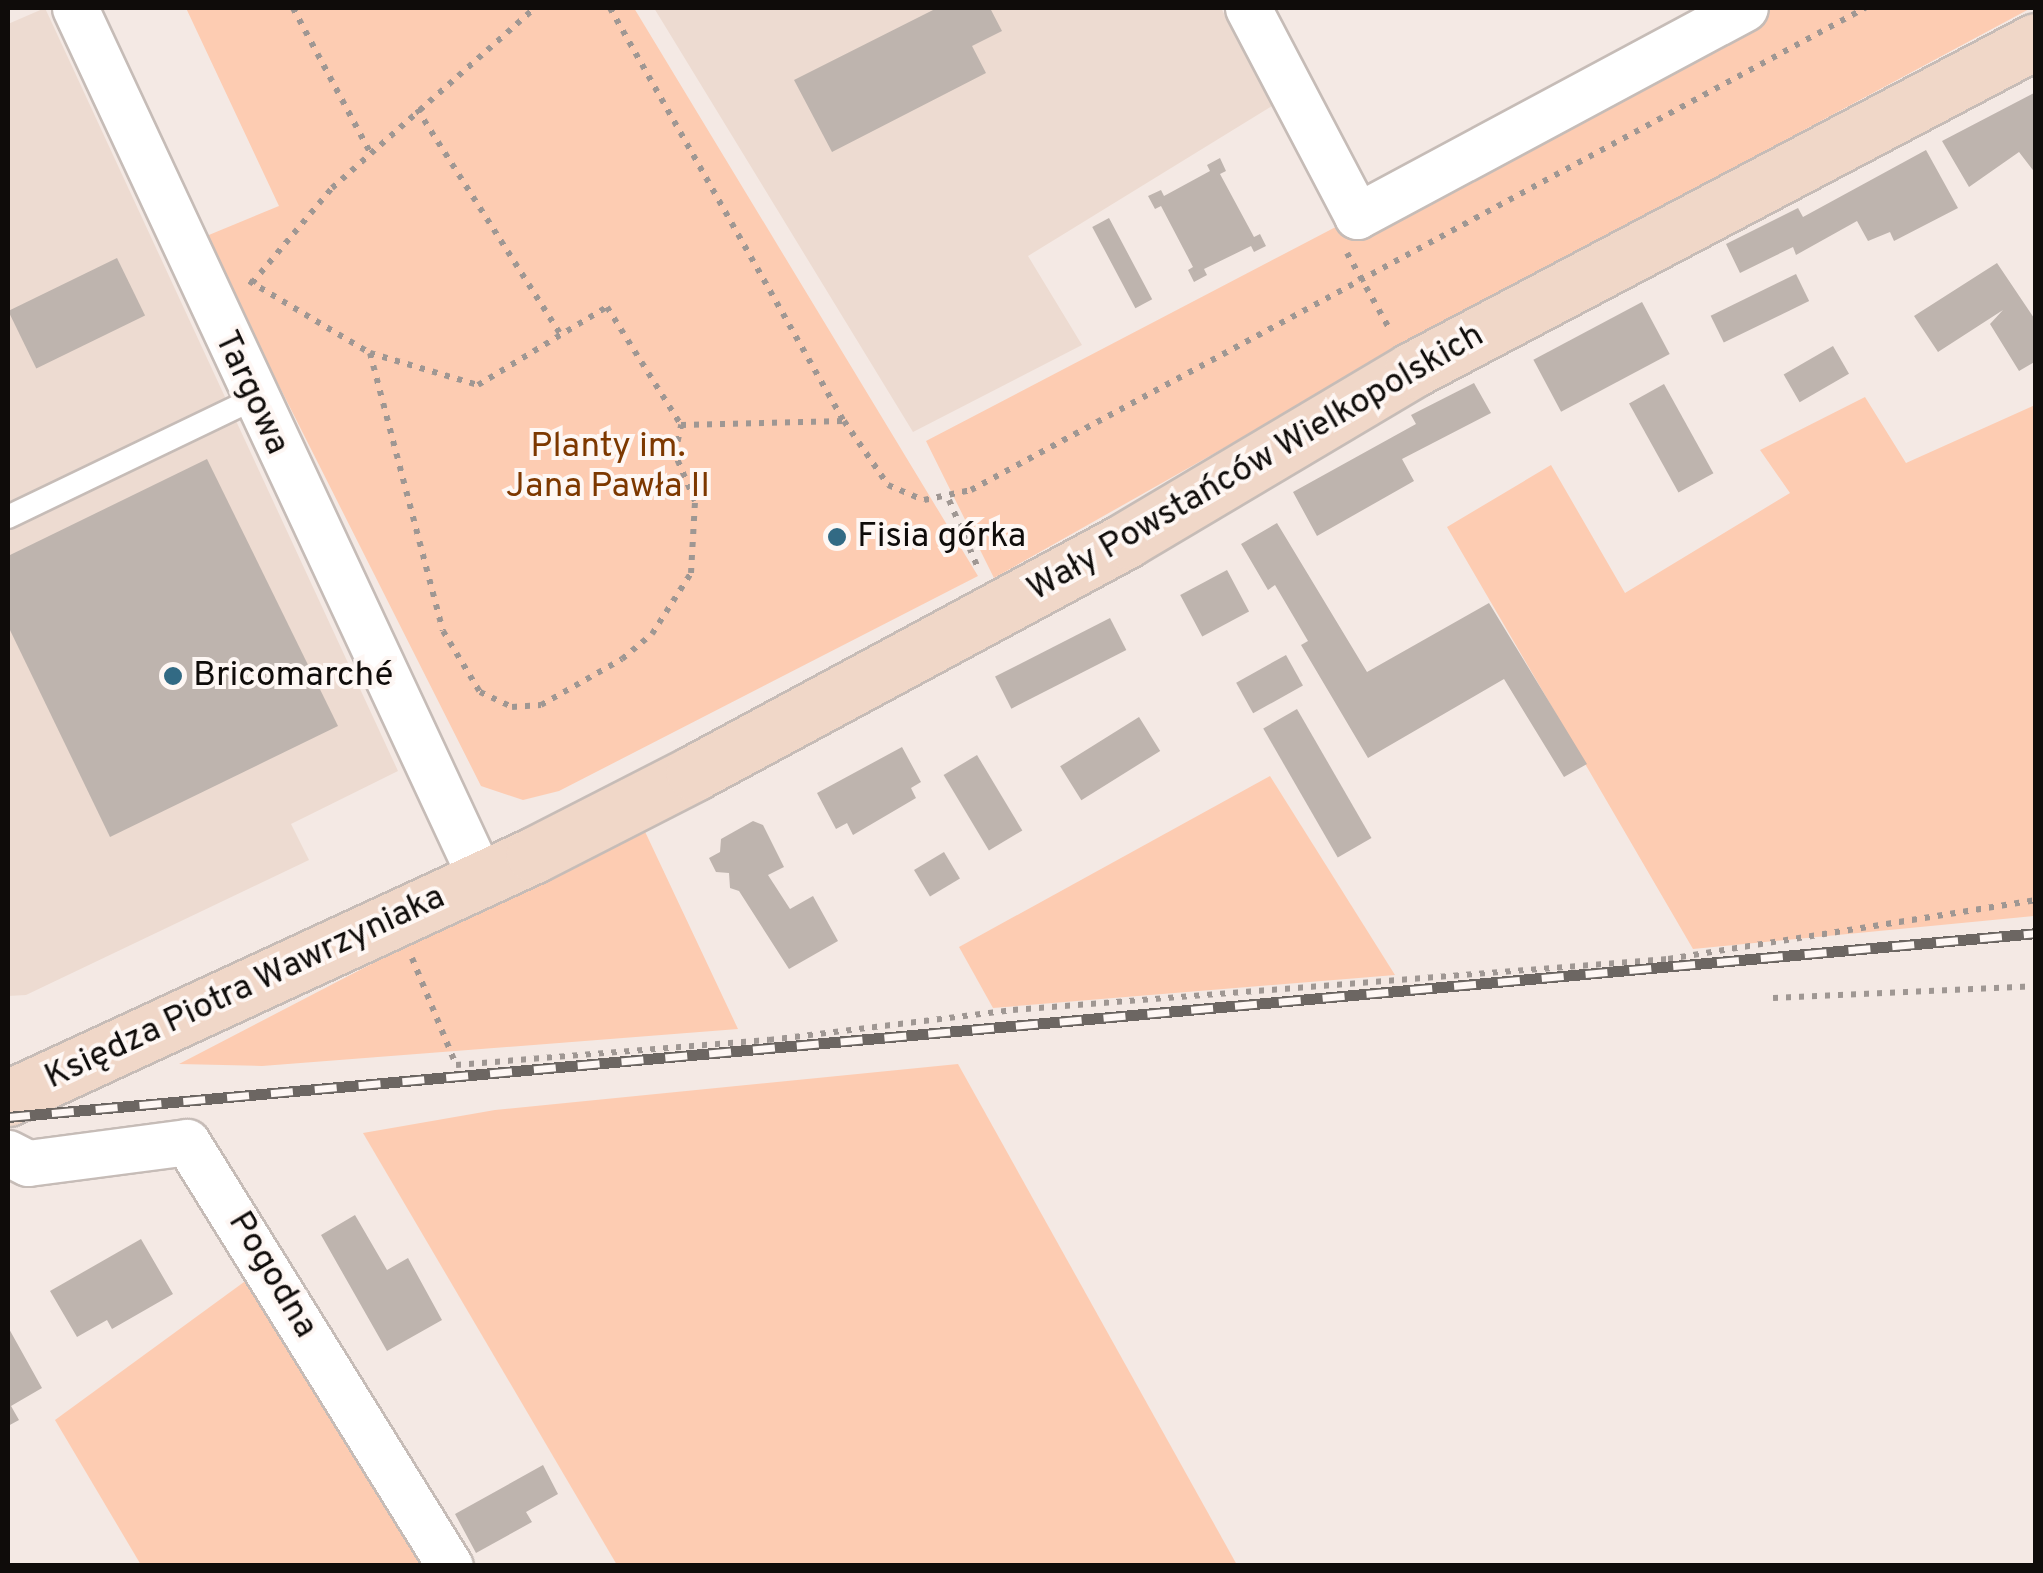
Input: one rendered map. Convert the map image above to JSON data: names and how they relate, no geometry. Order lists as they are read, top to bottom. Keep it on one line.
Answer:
{"streets":{"main road":["Wały Powstańców Wielkopolskich","Księdza Piotra Wawrzyniaka"],"street":["Targowa","Pogodna"]},"crossings":[["Targowa","Wały Powstańców Wielkopolskich"],["Targowa","Księdza Piotra Wawrzyniaka"],["Wały Powstańców Wielkopolskich","Księdza Piotra Wawrzyniaka"]],"parks":["Planty im. Jana Pawła II"],"places":["Fisia górka","Bricomarché"]}
